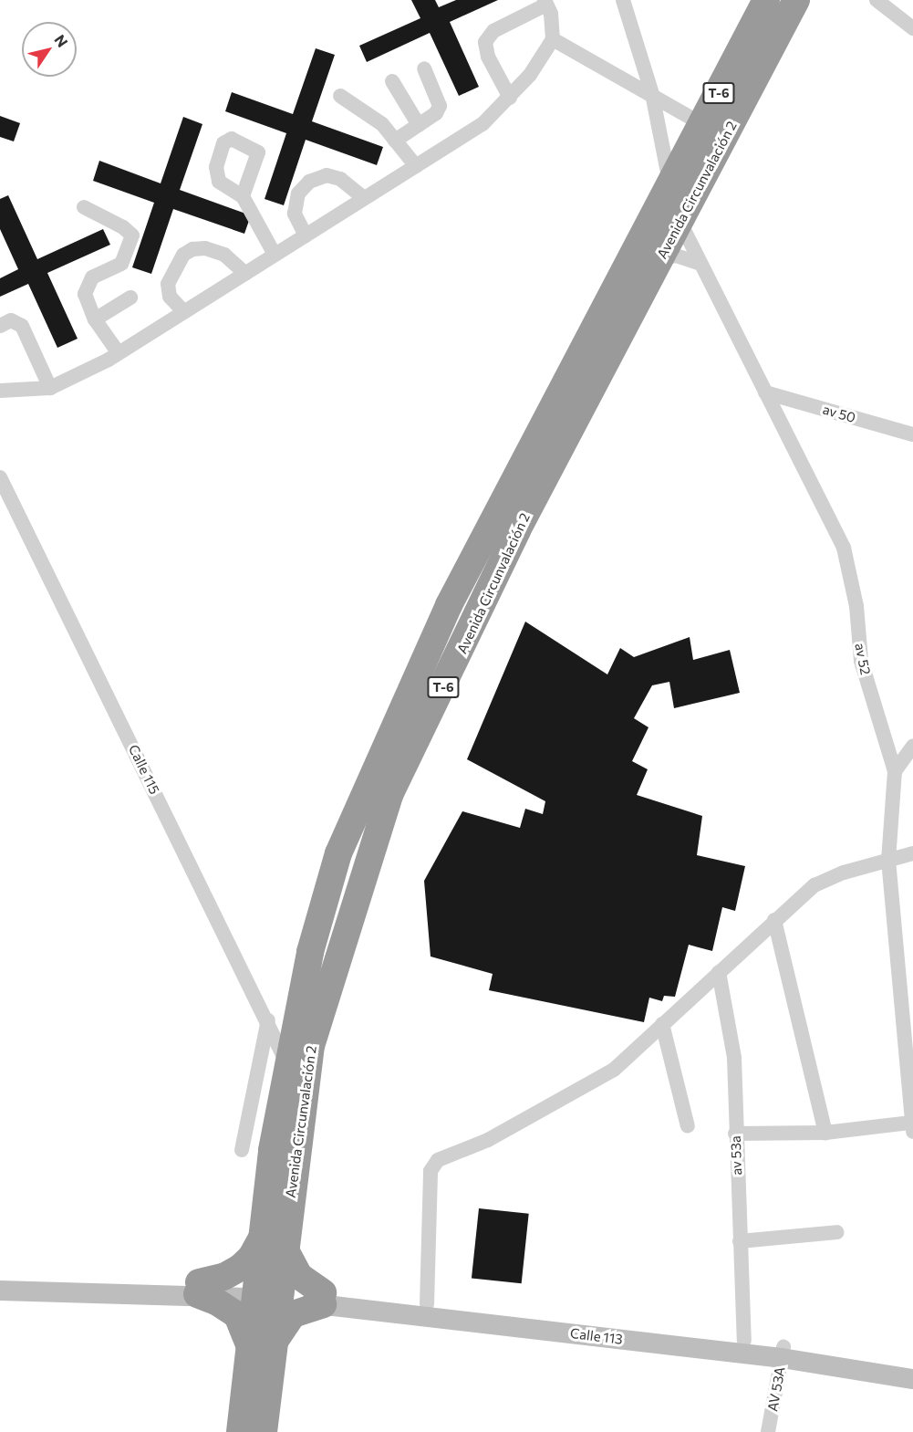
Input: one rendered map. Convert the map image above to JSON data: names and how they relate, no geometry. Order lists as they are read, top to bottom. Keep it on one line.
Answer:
{"streets":{"highway":["T-6","Avenida Circunvalación 2"],"street":["av 50","av 52","Calle 115","av 53a","Calle 113","AV 53A"]},"crossings":[["T-6","Avenida Circunvalación 2"],["T-6","Calle 113"],["Avenida Circunvalación 2","av 52"],["Avenida Circunvalación 2","Calle 115"],["Avenida Circunvalación 2","Calle 113"],["av 50","av 52"],["av 53a","Calle 113"],["Calle 113","AV 53A"]],"north":"top right"}
